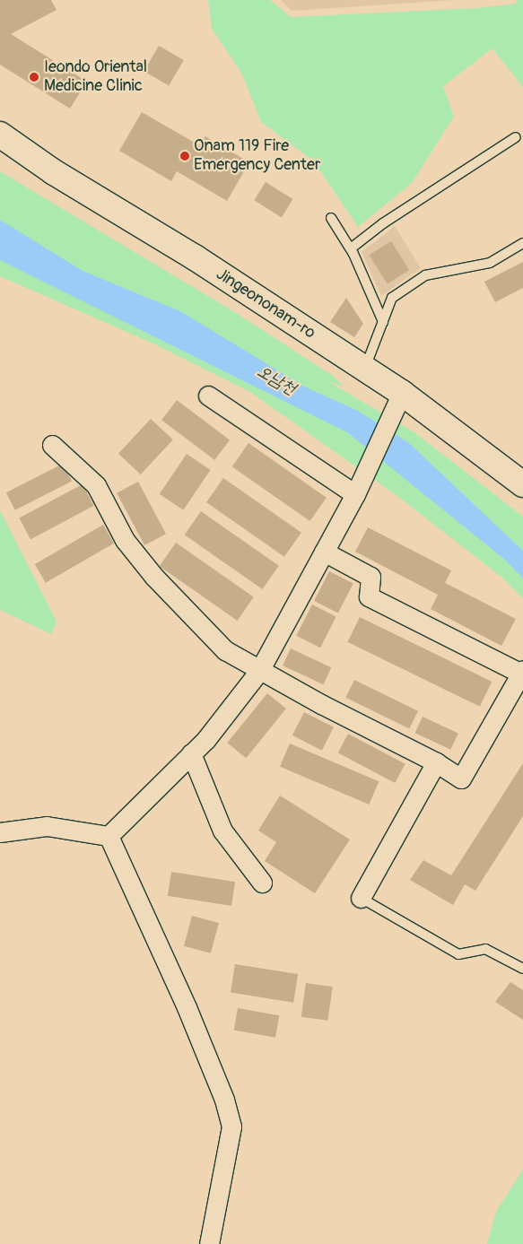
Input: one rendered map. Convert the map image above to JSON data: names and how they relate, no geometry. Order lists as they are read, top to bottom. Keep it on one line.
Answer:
{"streets":{"main road":["Jingeononam-ro"]},"water":["오남천"],"places":["Ieondo Oriental Medicine Clinic","Onam 119 Fire Emergency Center"]}
